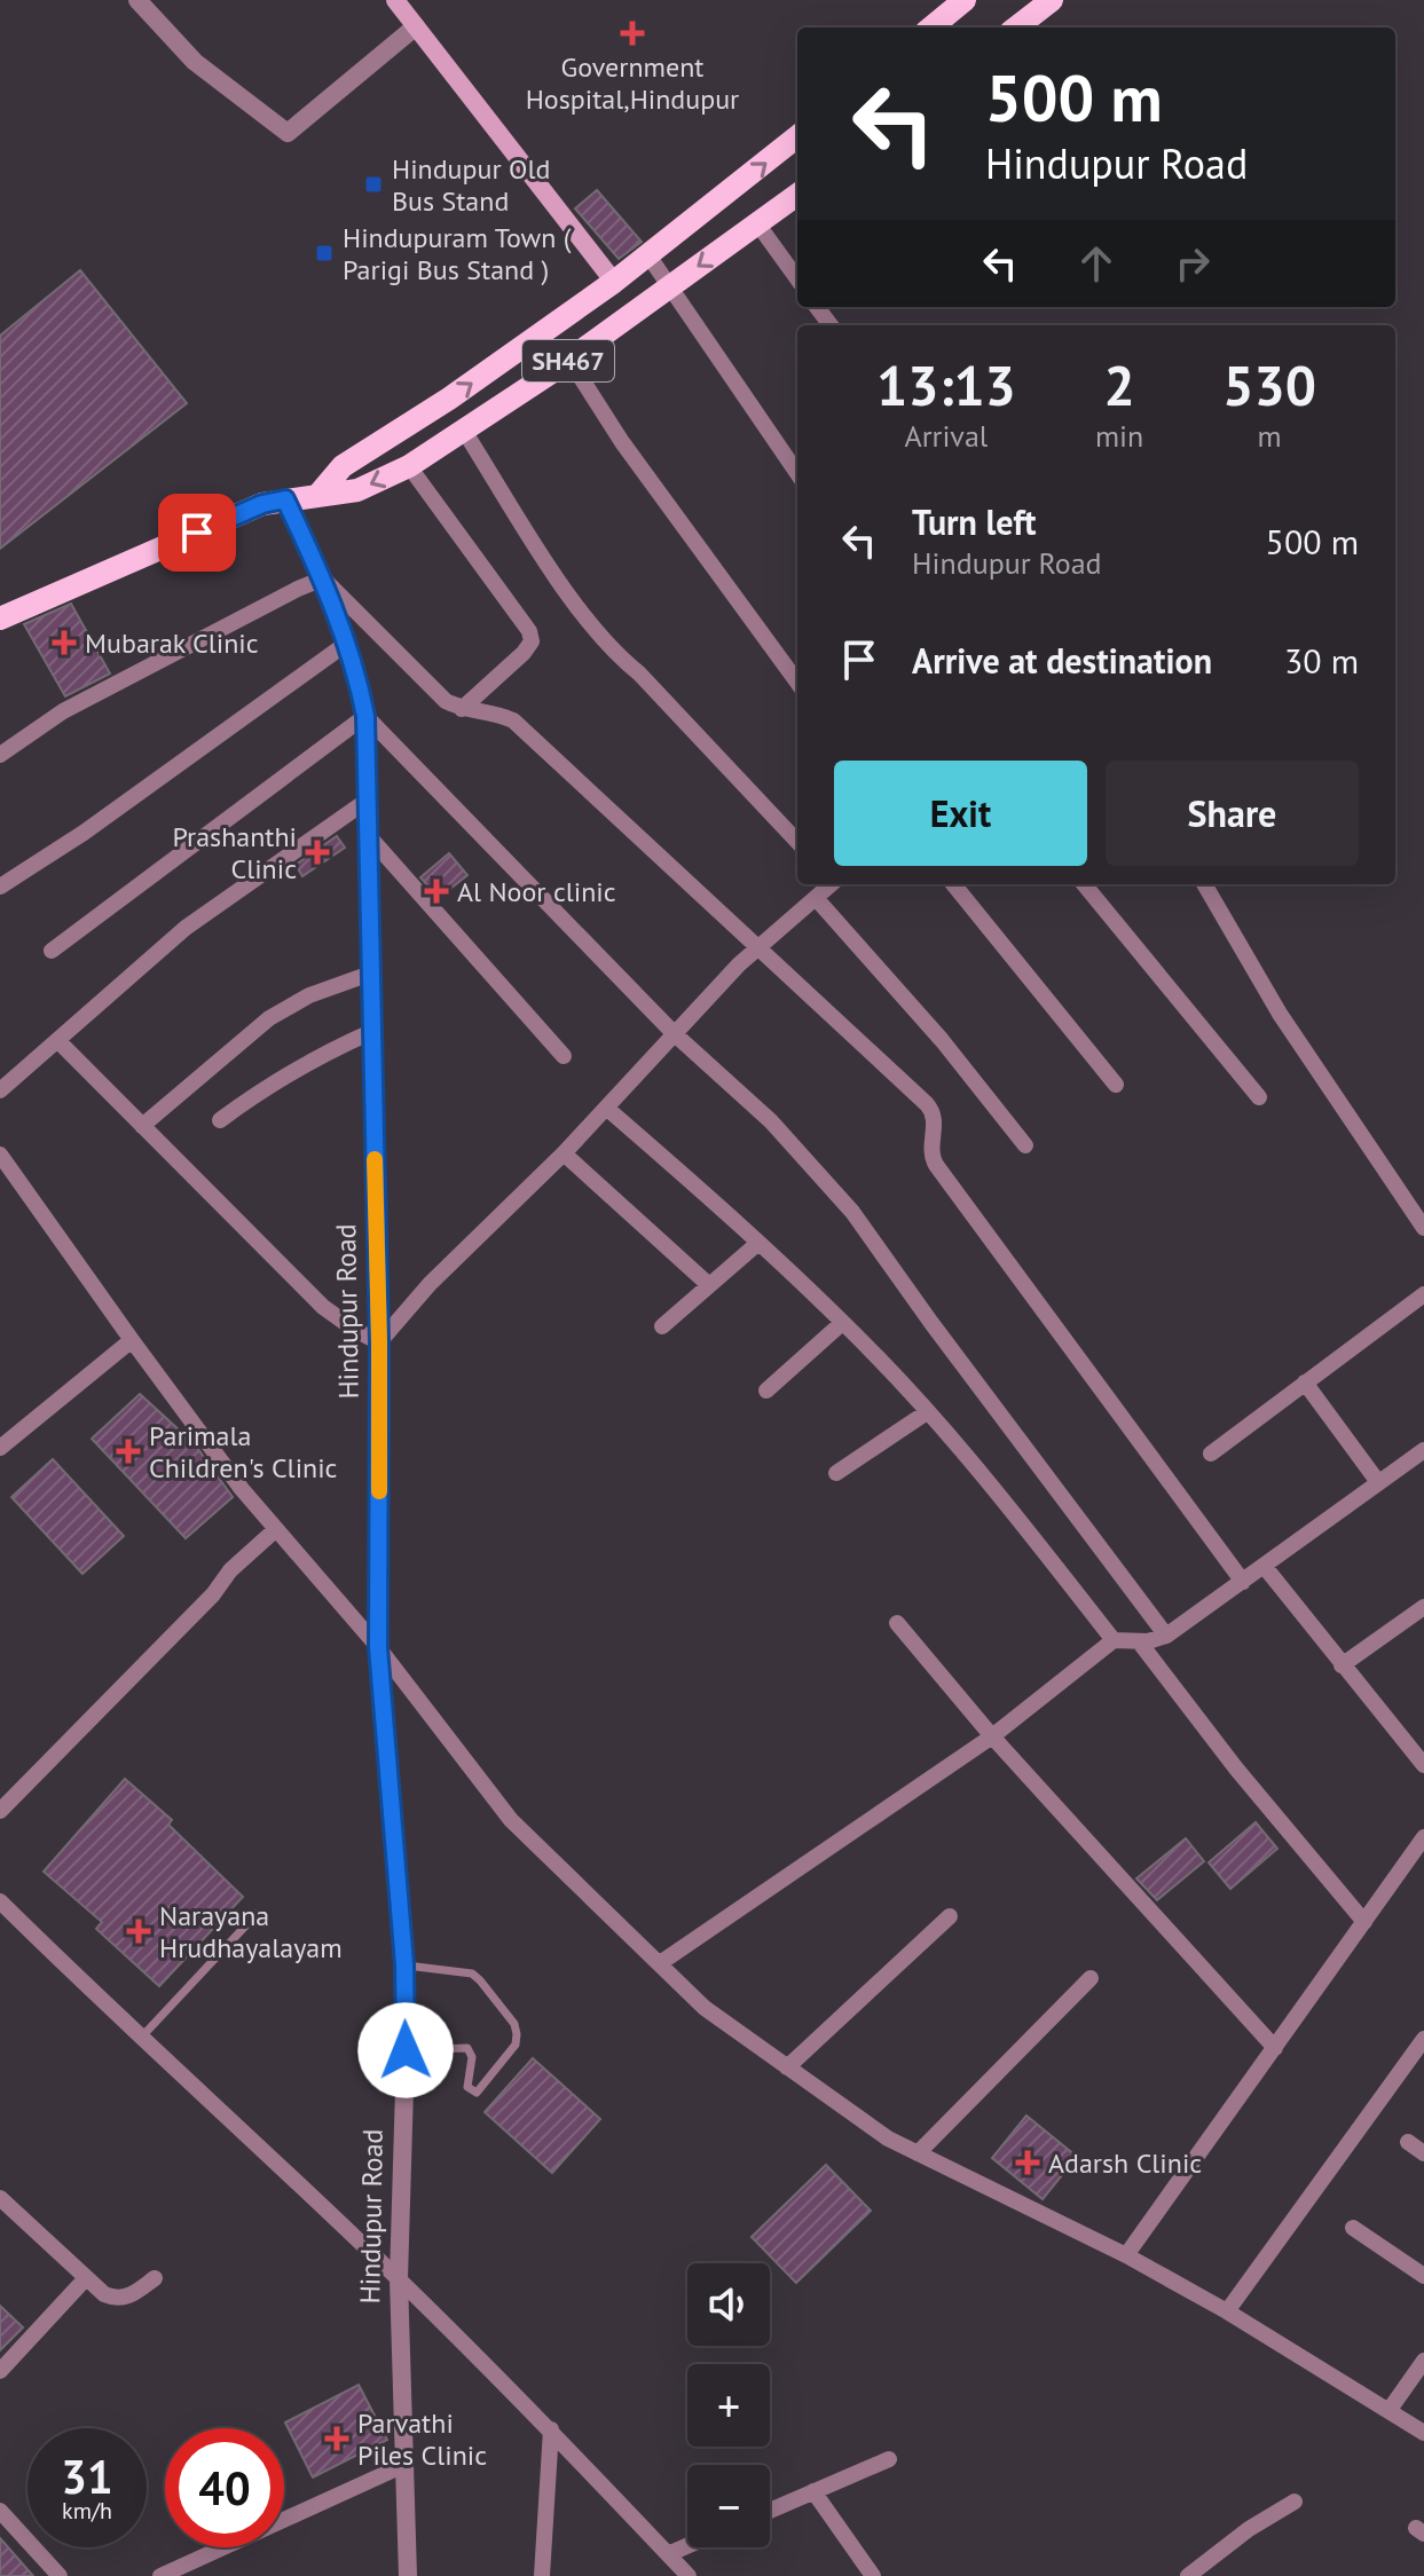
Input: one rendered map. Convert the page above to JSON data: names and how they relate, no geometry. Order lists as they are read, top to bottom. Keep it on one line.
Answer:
{"streets":{"main road":["SH467"],"street":["Hindupur Road"]},"crossings":[["SH467","Hindupur Road"]],"places":{"health":["Government Hospital,Hindupur","Mubarak Clinic","Prashanthi Clinic","Al Noor clinic","Parimala Children's Clinic","Narayana Hrudhayalayam","Adarsh Clinic","Parvathi Piles Clinic"],"transit":["Hindupur Old Bus Stand","Hindupuram Town ( Parigi Bus Stand )"]},"page":{"turn":["500 m","Hindupur Road"],"eta":["13:13","Arrival","2","min","530","m"],"list":[{"name":"Turn left","note":"Hindupur Road","value":"500 m"},{"name":"Arrive at destination","value":"30 m"}],"buttons":["Exit","Share"],"map_buttons":["+","−"],"speed":"31 km/h","limit":"40"}}
